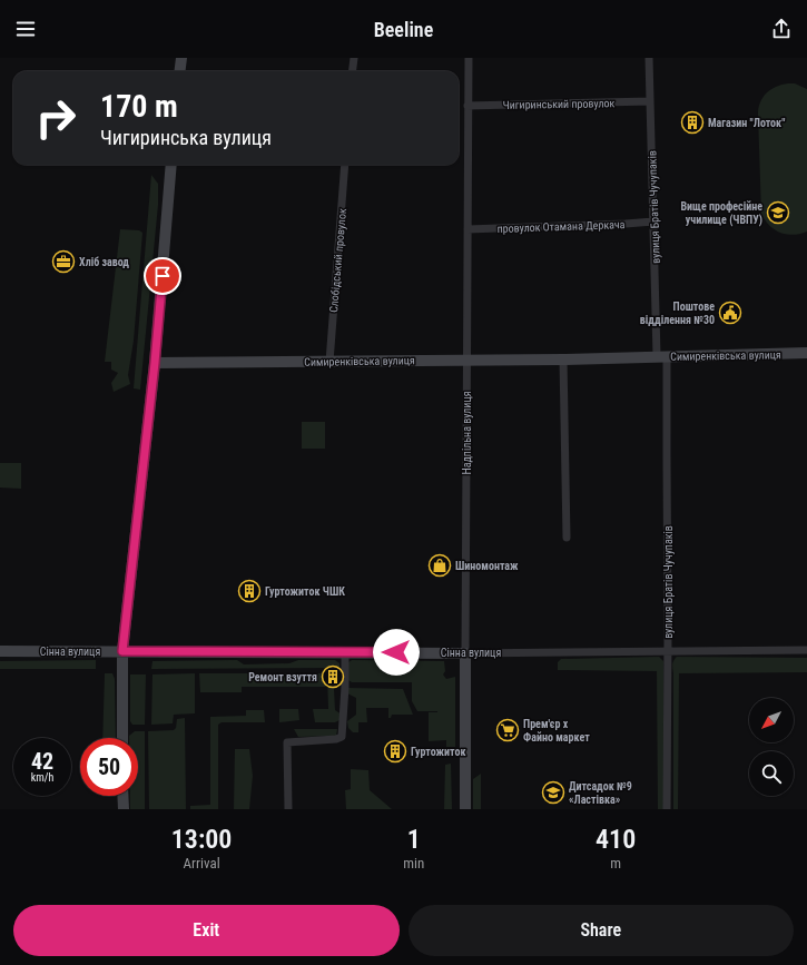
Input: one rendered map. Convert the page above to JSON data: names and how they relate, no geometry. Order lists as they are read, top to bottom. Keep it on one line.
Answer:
{"streets":{"main road":["Симиренківська вулиця","Надпільна вулиця","Сінна вулиця"],"street":["Чигиринський провулок","вулиця Братів Чучупаків","провулок Отамана Деркача","Слобідський провулок"]},"crossings":[["Чигиринський провулок","вулиця Братів Чучупаків"],["Чигиринський провулок","Надпільна вулиця"],["вулиця Братів Чучупаків","провулок Отамана Деркача"],["вулиця Братів Чучупаків","Симиренківська вулиця"],["вулиця Братів Чучупаків","Сінна вулиця"],["провулок Отамана Деркача","Надпільна вулиця"],["Слобідський провулок","Симиренківська вулиця"],["Симиренківська вулиця","Надпільна вулиця"],["Надпільна вулиця","Сінна вулиця"]],"places":{"building":["Магазин \"Лоток\"","Гуртожиток ЧШК","Ремонт взуття","Гуртожиток"],"school or university":["Вище професійне училище (ЧВПУ)","Дитсадок №9 «Ластівка»"],"office":["Хліб завод"],"public building":["Поштове відділення №30"],"shop":["Шиномонтаж"],"supermarket":["Прем'єр х Файно маркет"]},"north":"bottom left","page":{"header":"Beeline","turn":["170 m","Чигиринська вулиця"],"speed":"42 km/h","limit":"50","eta":["13:00","Arrival","1","min","410","m"],"buttons":["Exit","Share"]}}
